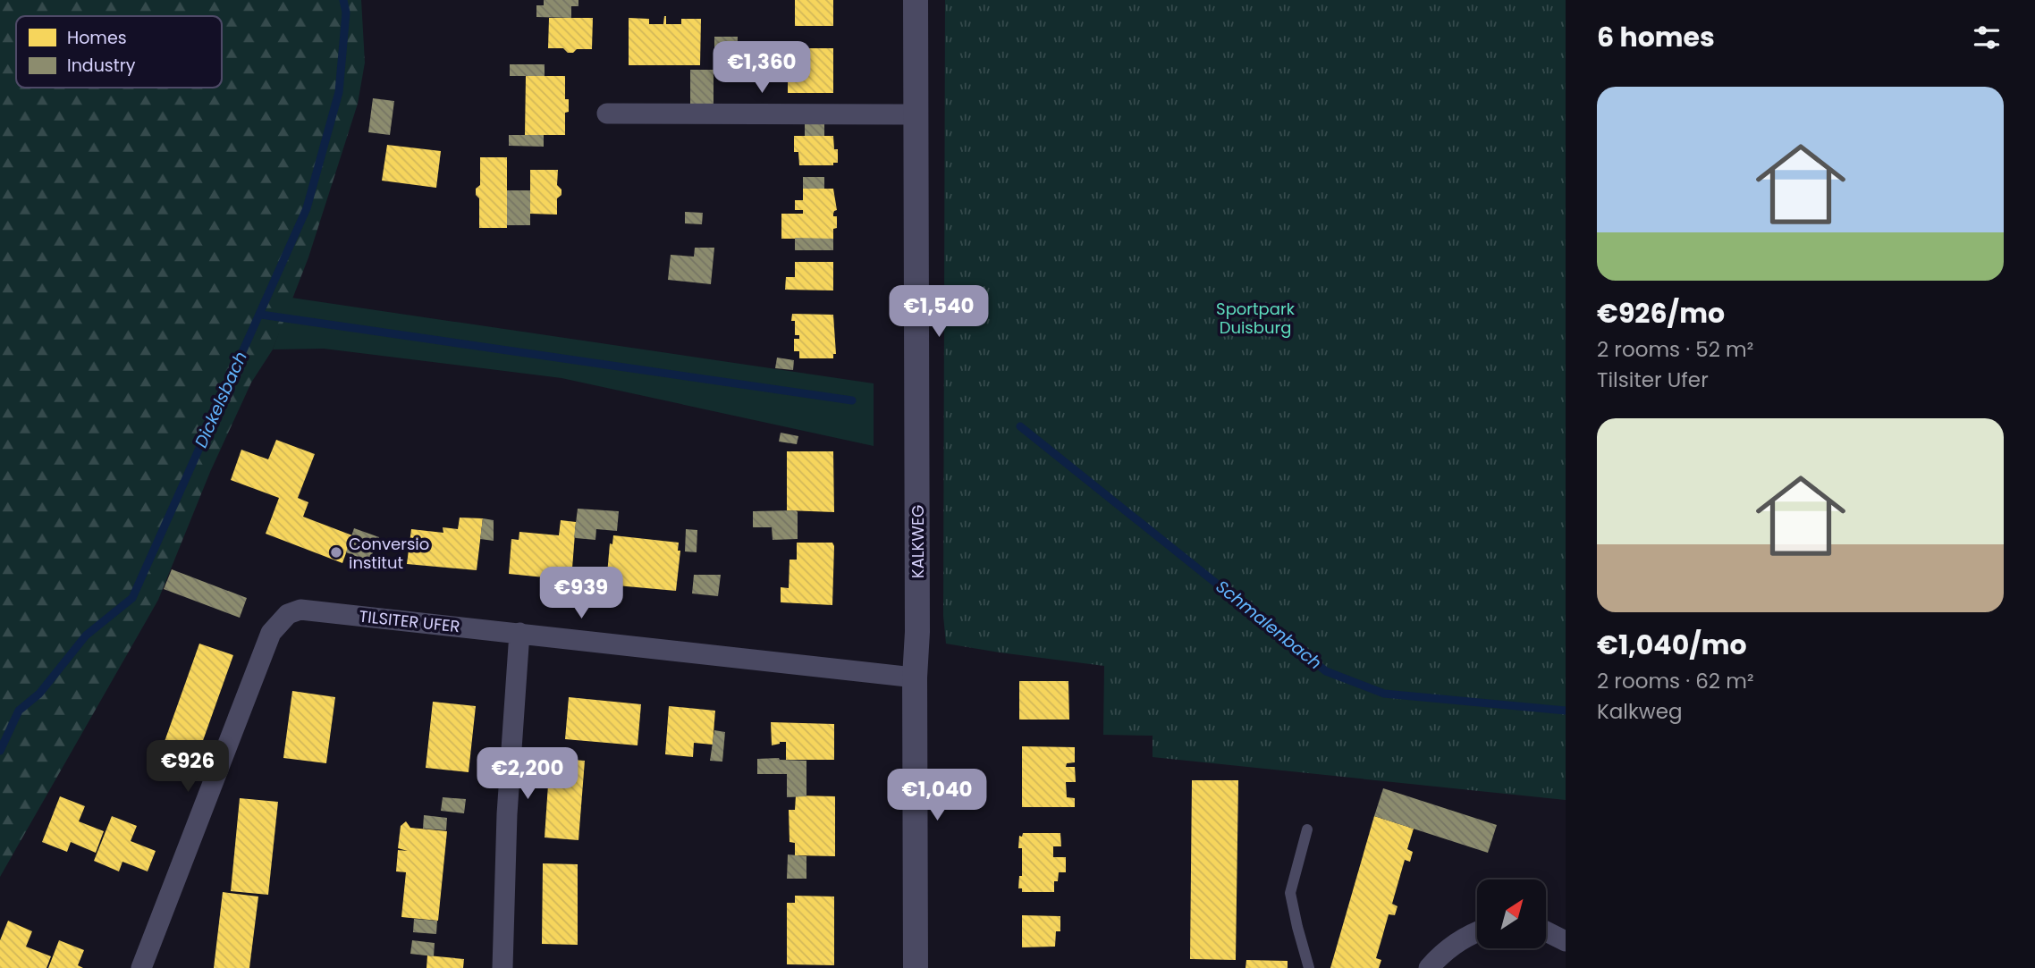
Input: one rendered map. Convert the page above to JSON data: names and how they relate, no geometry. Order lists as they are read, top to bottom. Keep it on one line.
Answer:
{"streets":{"street":["KALKWEG","TILSITER UFER"]},"crossings":[["KALKWEG","TILSITER UFER"]],"water":["Dickelsbach","Schmalenbach"],"parks":["Sportpark Duisburg"],"places":["Conversio institut"],"legend":["Homes","Industry"],"north":"top right","page":{"heading":"6 homes","price":["€1,360","€1,540","€939","€926","€2,200","€1,040"],"list":[{"name":"€926/mo","note":"2 rooms · 52 m² · Tilsiter Ufer"},{"name":"€1,040/mo","note":"2 rooms · 62 m² · Kalkweg"}]}}
